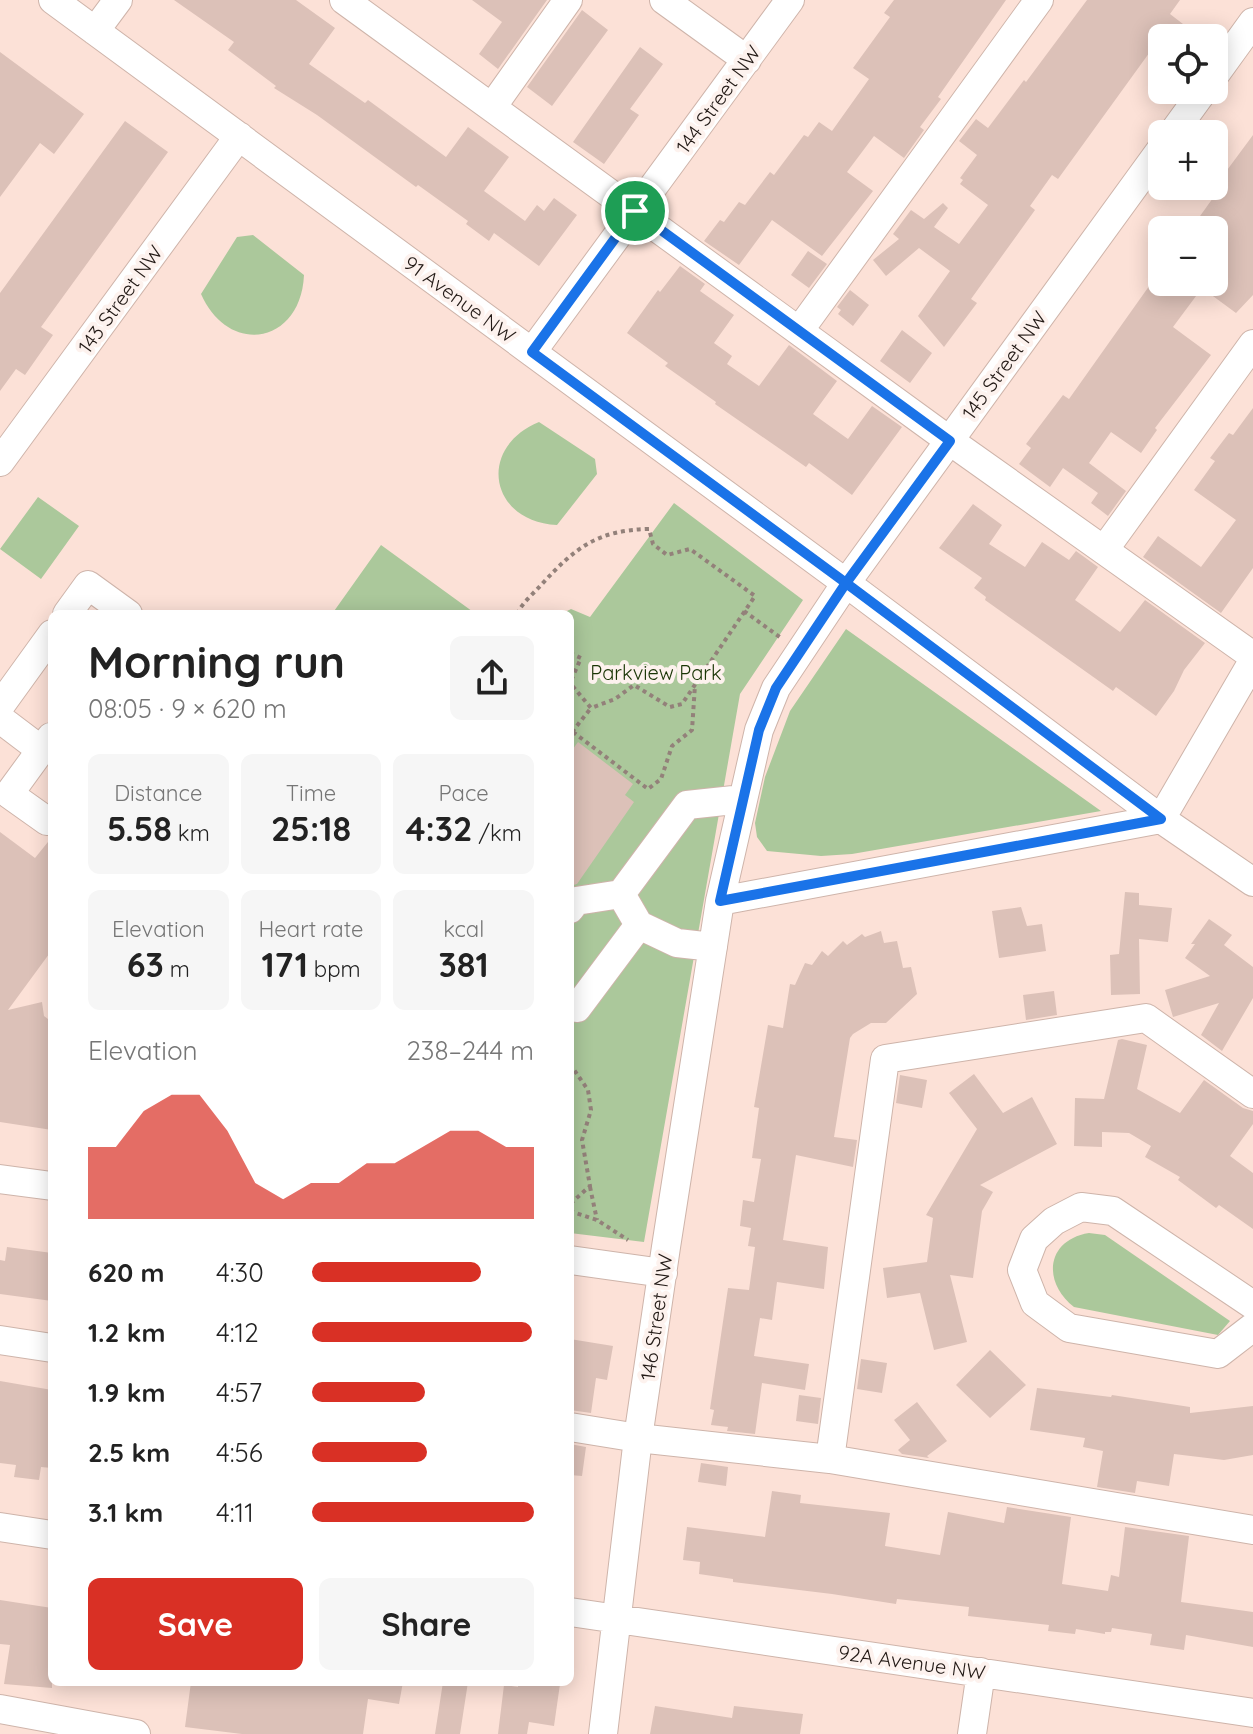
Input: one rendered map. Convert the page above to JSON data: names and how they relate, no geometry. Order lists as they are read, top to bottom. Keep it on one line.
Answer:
{"streets":{"street":["144 Street NW","143 Street NW","91 Avenue NW","145 Street NW","146 Street NW","92A Avenue NW"]},"crossings":[["144 Street NW","91 Avenue NW"],["143 Street NW","91 Avenue NW"],["91 Avenue NW","145 Street NW"],["91 Avenue NW","146 Street NW"],["145 Street NW","146 Street NW"],["146 Street NW","92A Avenue NW"]],"parks":["Parkview Park"],"page":{"map_buttons":["+","−"],"heading":["Morning run","08:05 · 9 × 620 m"],"stats":[["Distance","5.58 km"],["Time","25:18"],["Pace","4:32 /km"],["Elevation","63 m"],["Heart rate","171 bpm"],["kcal","381"]],"chart":["Elevation","238–244 m"],"list":[{"name":"620 m","note":"4:30"},{"name":"1.2 km","note":"4:12"},{"name":"1.9 km","note":"4:57"},{"name":"2.5 km","note":"4:56"},{"name":"3.1 km","note":"4:11"}],"buttons":["Save","Share"]}}
